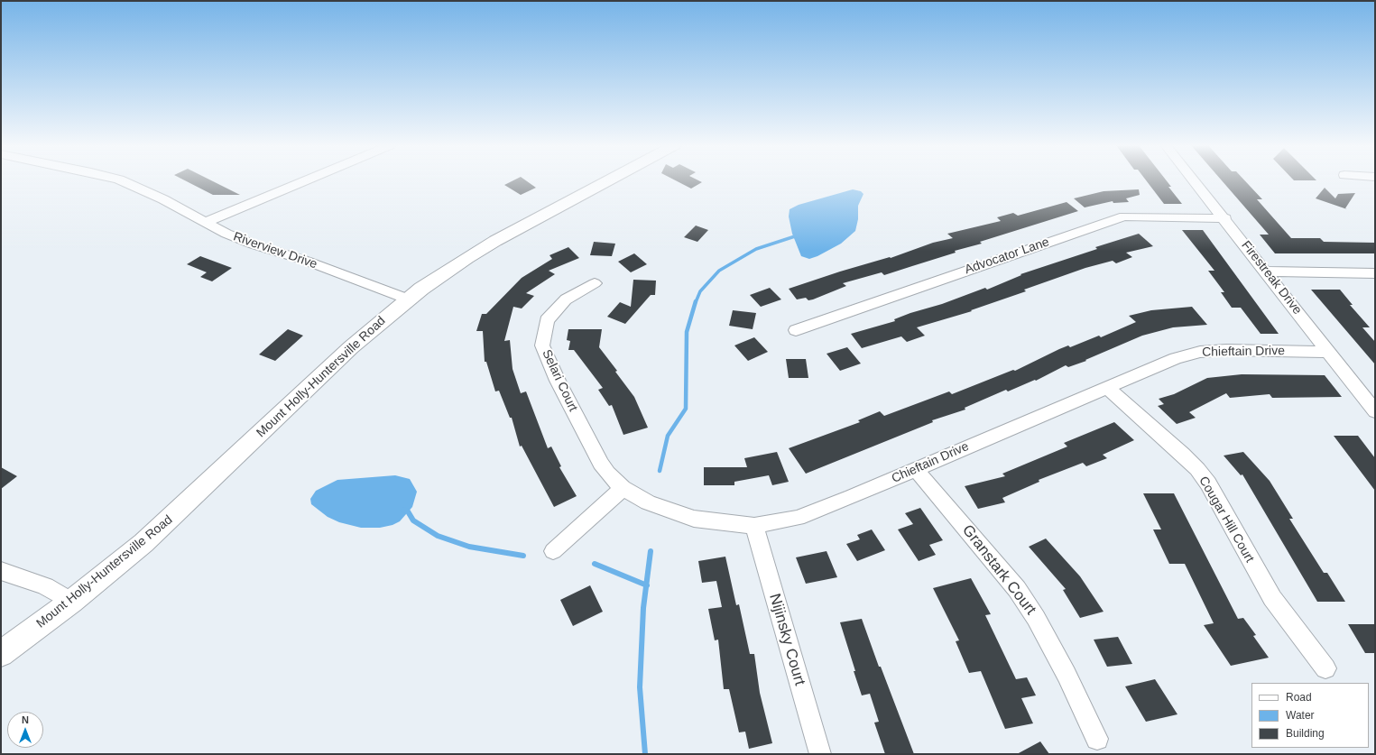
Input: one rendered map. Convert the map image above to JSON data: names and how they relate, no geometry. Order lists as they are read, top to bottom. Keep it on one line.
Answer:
{"streets":{"main road":["Mount Holly-Huntersville Road"],"street":["Riverview Drive","Advocator Lane","Firestreak Drive","Chieftain Drive","Selari Court","Cougar Hill Court","Granstark Court","Nijinsky Court"]},"crossings":[["Riverview Drive","Mount Holly-Huntersville Road"],["Advocator Lane","Firestreak Drive"],["Firestreak Drive","Chieftain Drive"],["Chieftain Drive","Selari Court"],["Chieftain Drive","Cougar Hill Court"],["Chieftain Drive","Granstark Court"],["Chieftain Drive","Nijinsky Court"]],"legend":["Road","Water","Building"],"north":"top"}
